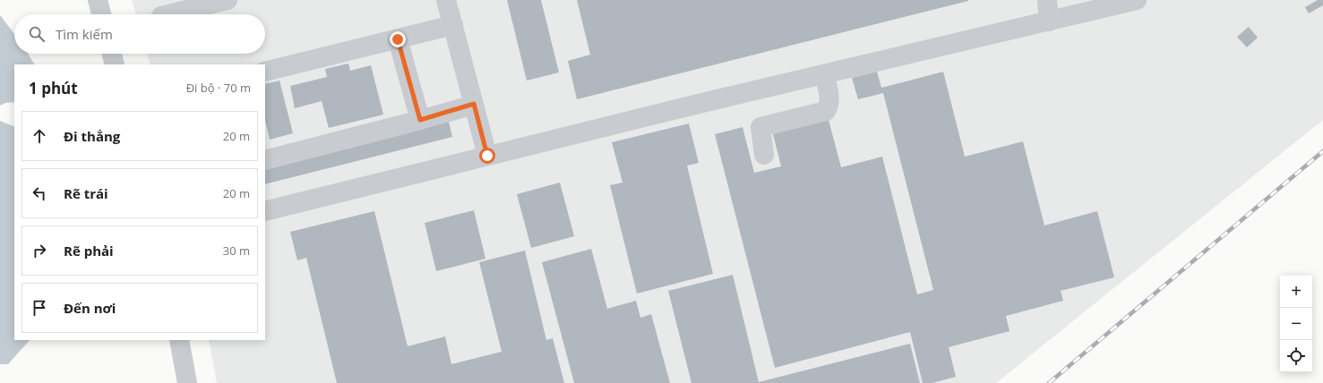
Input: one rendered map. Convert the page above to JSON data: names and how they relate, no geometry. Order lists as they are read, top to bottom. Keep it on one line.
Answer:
{"page":{"search":"Tìm kiếm","heading":["1 phút","Đi bộ · 70 m"],"list":[["Đi thẳng","20 m"],["Rẽ trái","20 m"],["Rẽ phải","30 m"],"Đến nơi"],"map_buttons":["+","−"]}}
